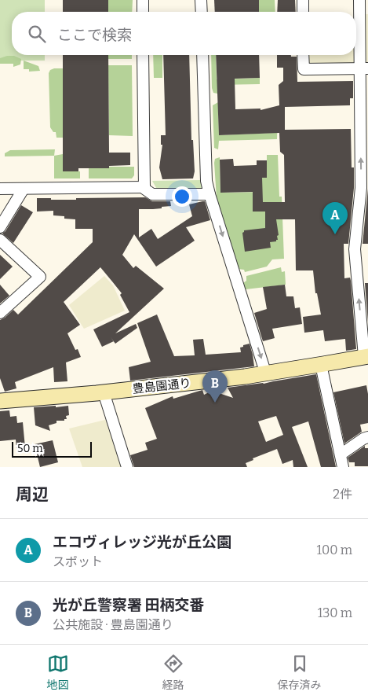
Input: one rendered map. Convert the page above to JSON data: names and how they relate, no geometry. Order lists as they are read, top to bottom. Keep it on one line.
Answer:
{"streets":{"street":["豊島園通り"]},"scale_bar":"50 m","page":{"search":"ここで検索","pins":["A","B"],"scale":"50 m","heading":["周辺","2件"],"list":[{"mark":"A","name":"エコヴィレッジ光が丘公園","note":"スポット","value":"100 m"},{"mark":"B","name":"光が丘警察署 田柄交番","note":"公共施設 · 豊島園通り","value":"130 m"}],"nav":["地図","経路","保存済み"]}}
